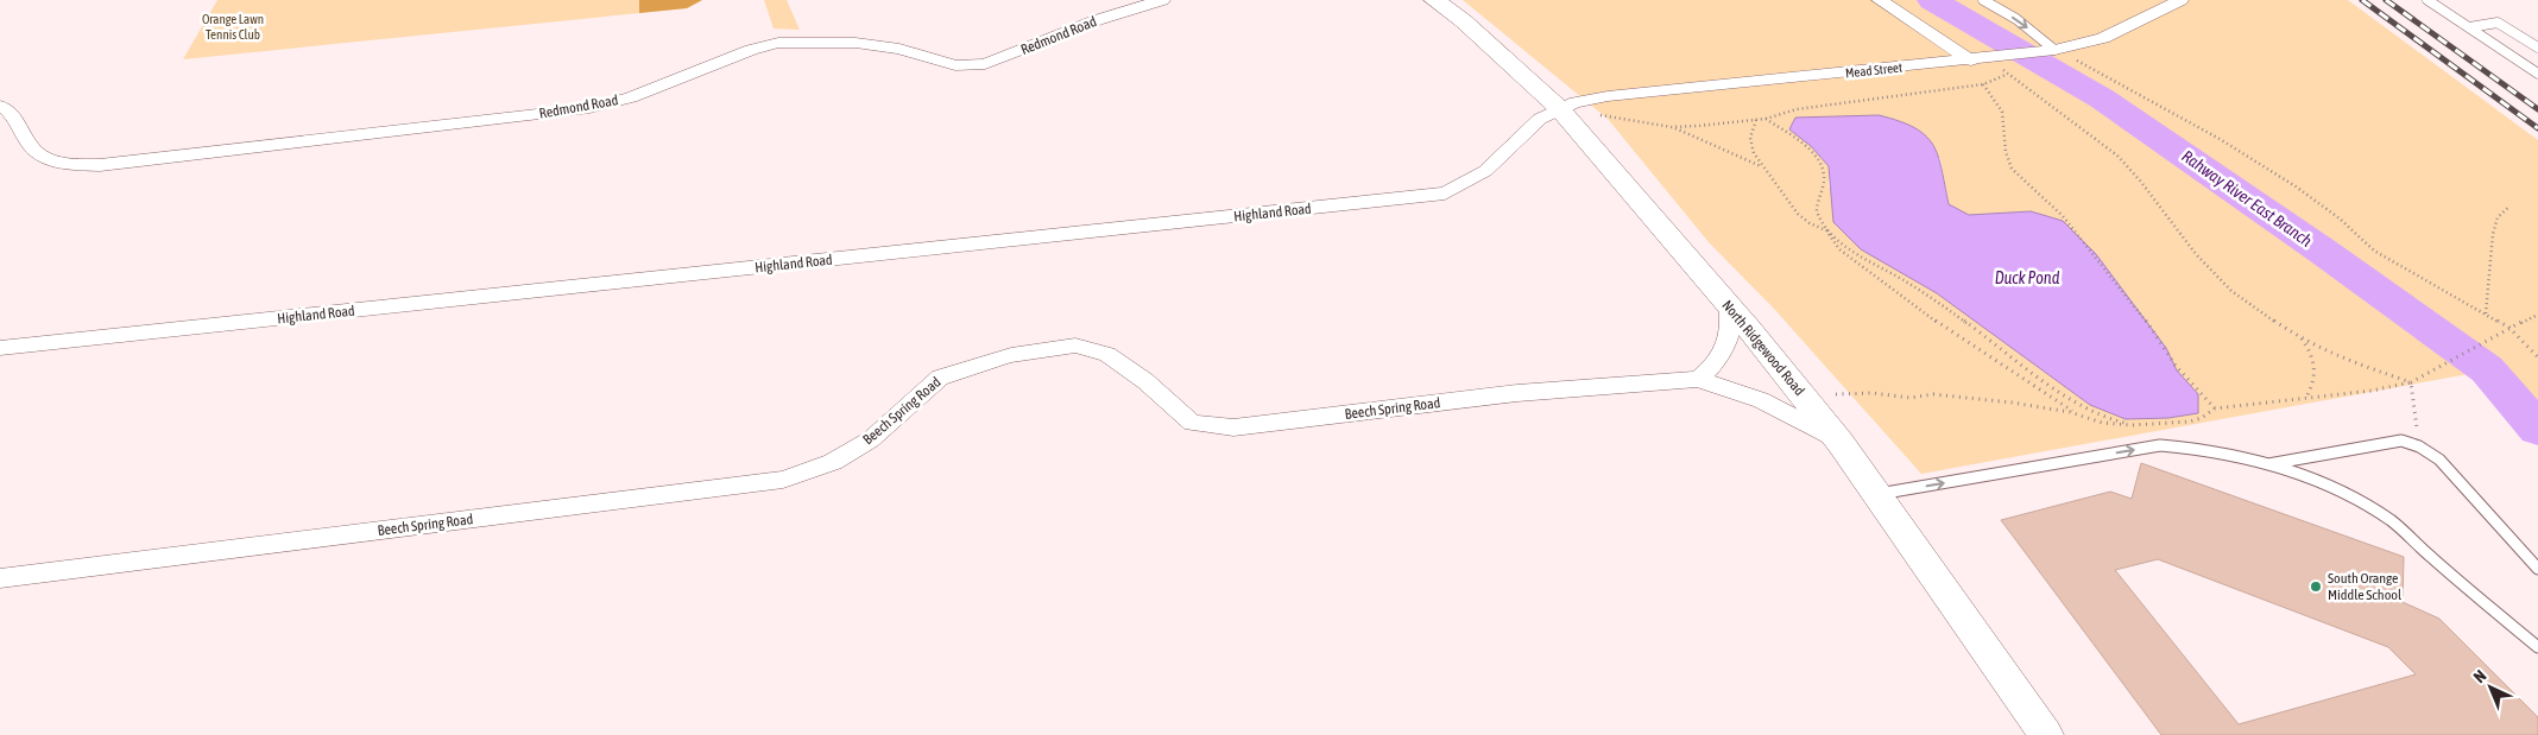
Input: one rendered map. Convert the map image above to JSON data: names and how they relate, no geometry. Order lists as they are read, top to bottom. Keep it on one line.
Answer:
{"streets":{"street":["Redmond Road","Mead Street","Highland Road","North Ridgewood Road","Beech Spring Road"]},"crossings":[["Mead Street","Highland Road"],["Mead Street","North Ridgewood Road"],["Highland Road","North Ridgewood Road"],["North Ridgewood Road","Beech Spring Road"]],"water":["Rahway River East Branch","Duck Pond"],"parks":["Orange Lawn Tennis Club"],"places":["South Orange Middle School"],"north":"top left"}
